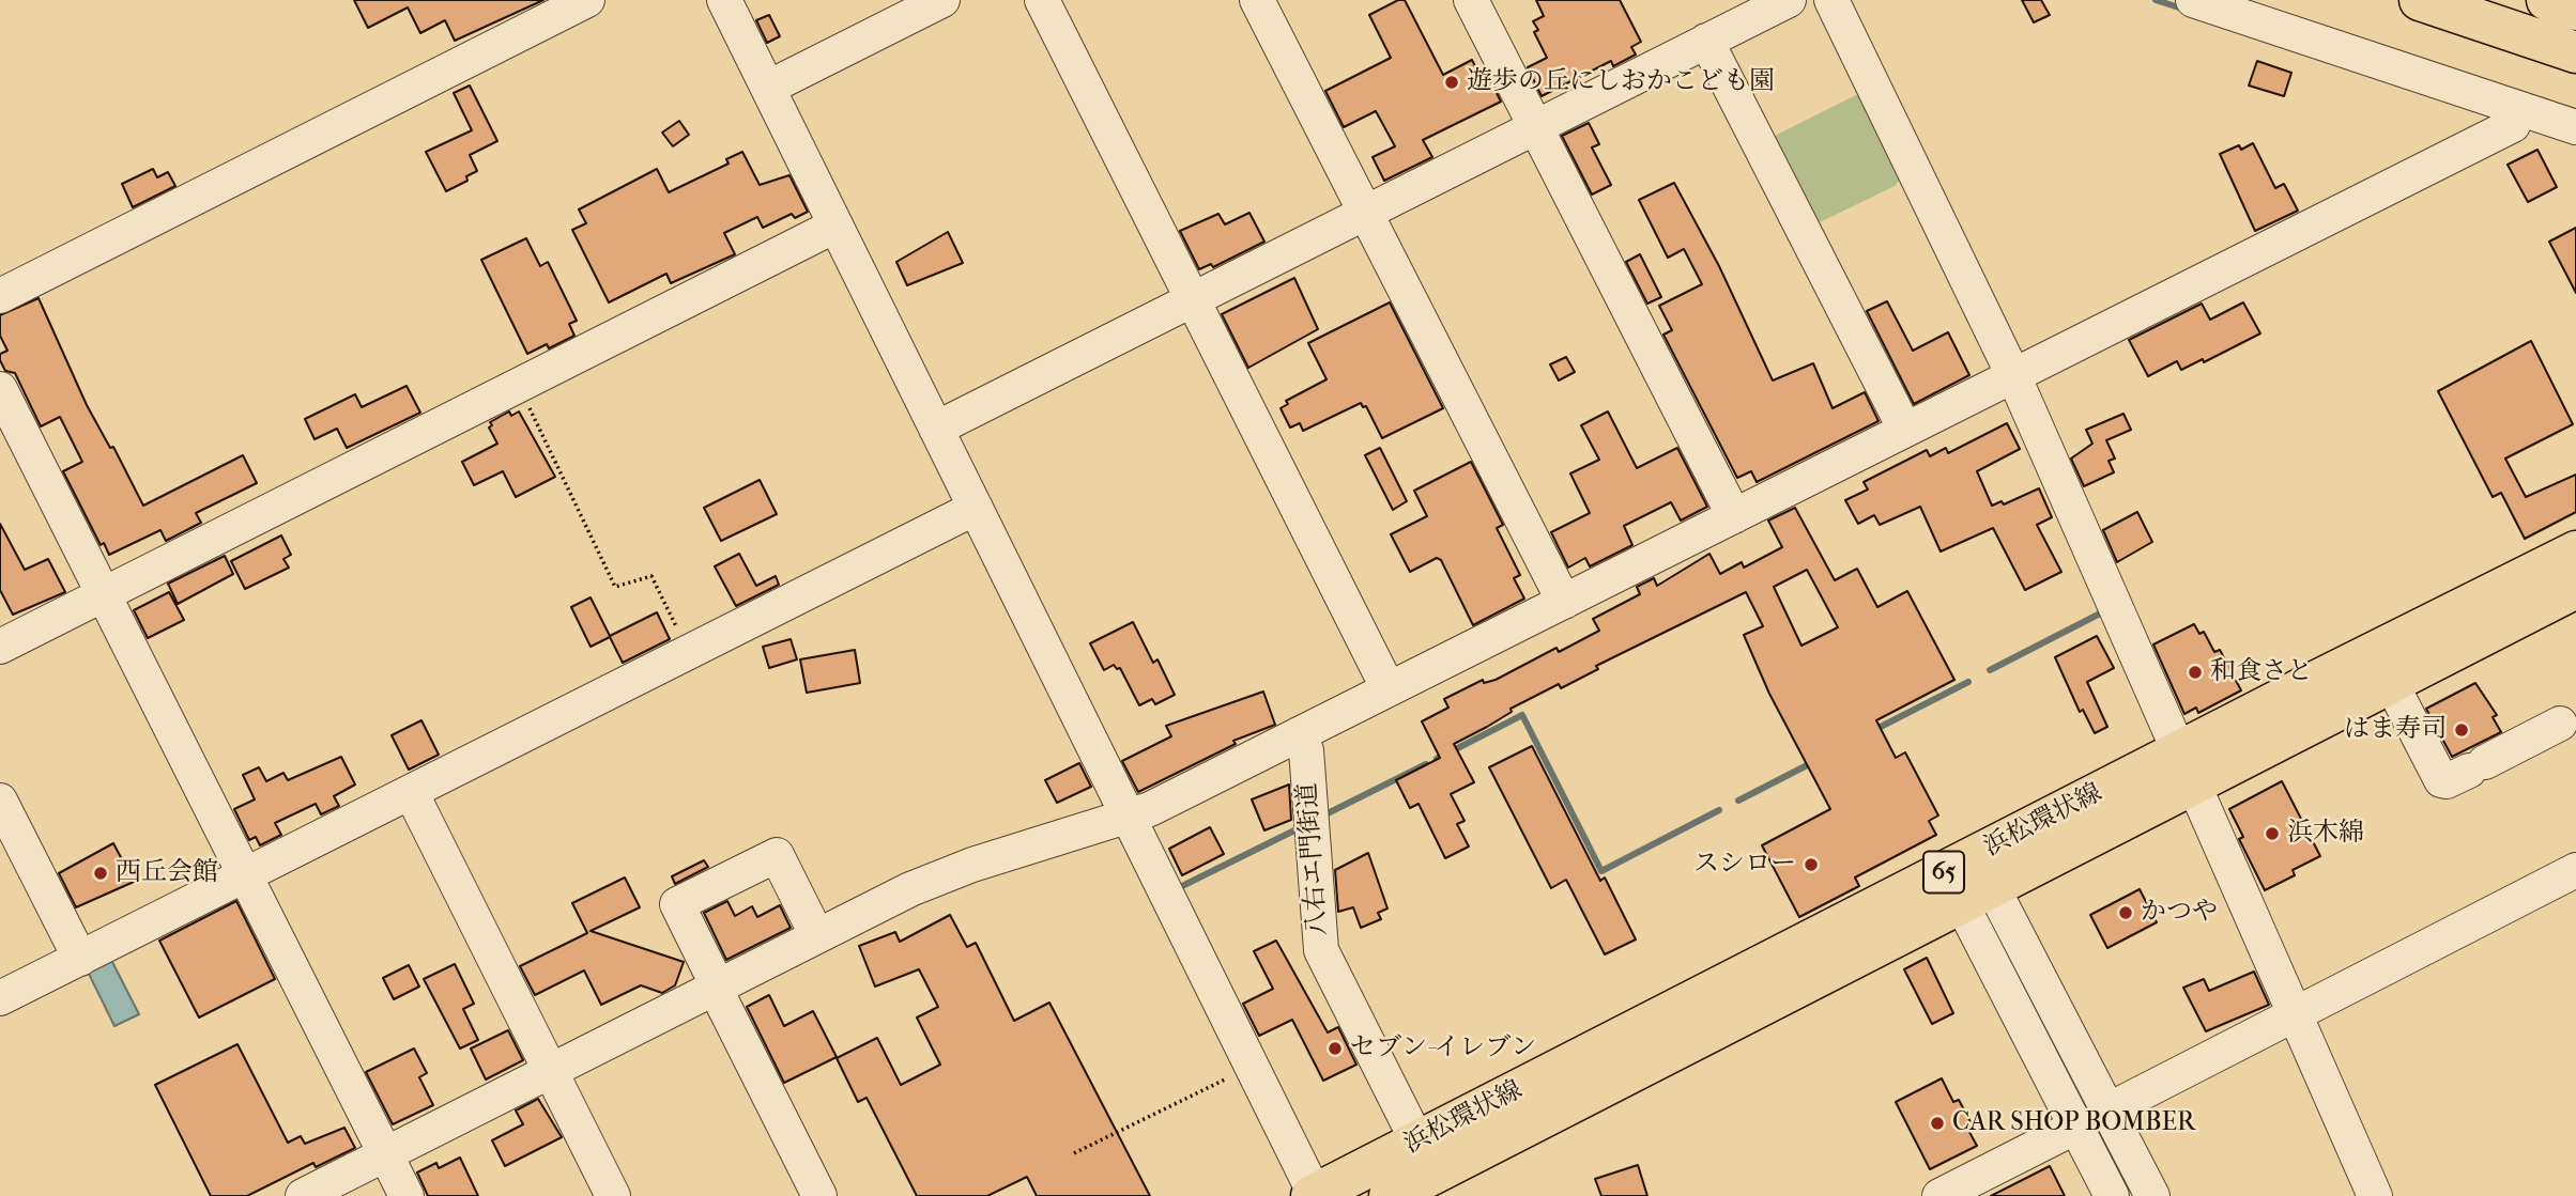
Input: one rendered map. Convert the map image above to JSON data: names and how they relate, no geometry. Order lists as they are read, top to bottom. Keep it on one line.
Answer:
{"streets":{"main road":["浜松環状線","65"],"street":["八右エ門街道"]},"crossings":[["浜松環状線","八右エ門街道"]],"places":["遊歩の丘にしおかこども園","和食さと","はま寿司","浜木綿","スシロー","西丘会館","かつや","セブン-イレブン","CAR SHOP BOMBER"]}
